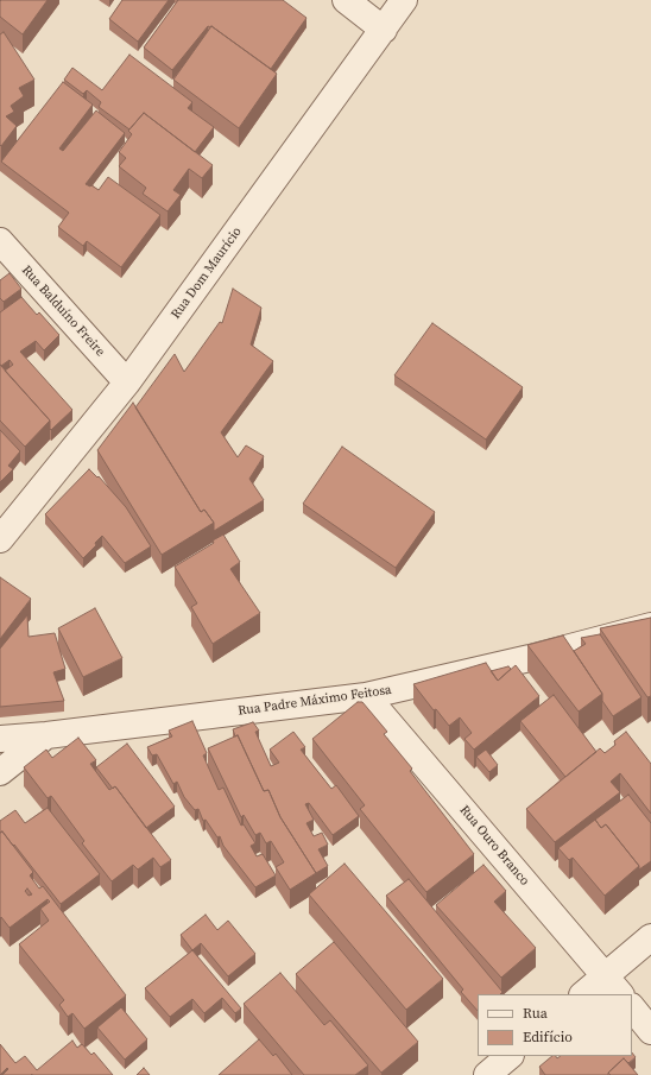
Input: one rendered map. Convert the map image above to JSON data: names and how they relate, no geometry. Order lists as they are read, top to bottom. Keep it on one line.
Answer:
{"streets":{"street":["Rua Dom Maurício","Rua Balduíno Freire","Rua Padre Máximo Feitosa","Rua Ouro Branco"]},"crossings":[["Rua Dom Maurício","Rua Balduíno Freire"],["Rua Padre Máximo Feitosa","Rua Ouro Branco"]],"legend":["Rua","Edifício"]}
